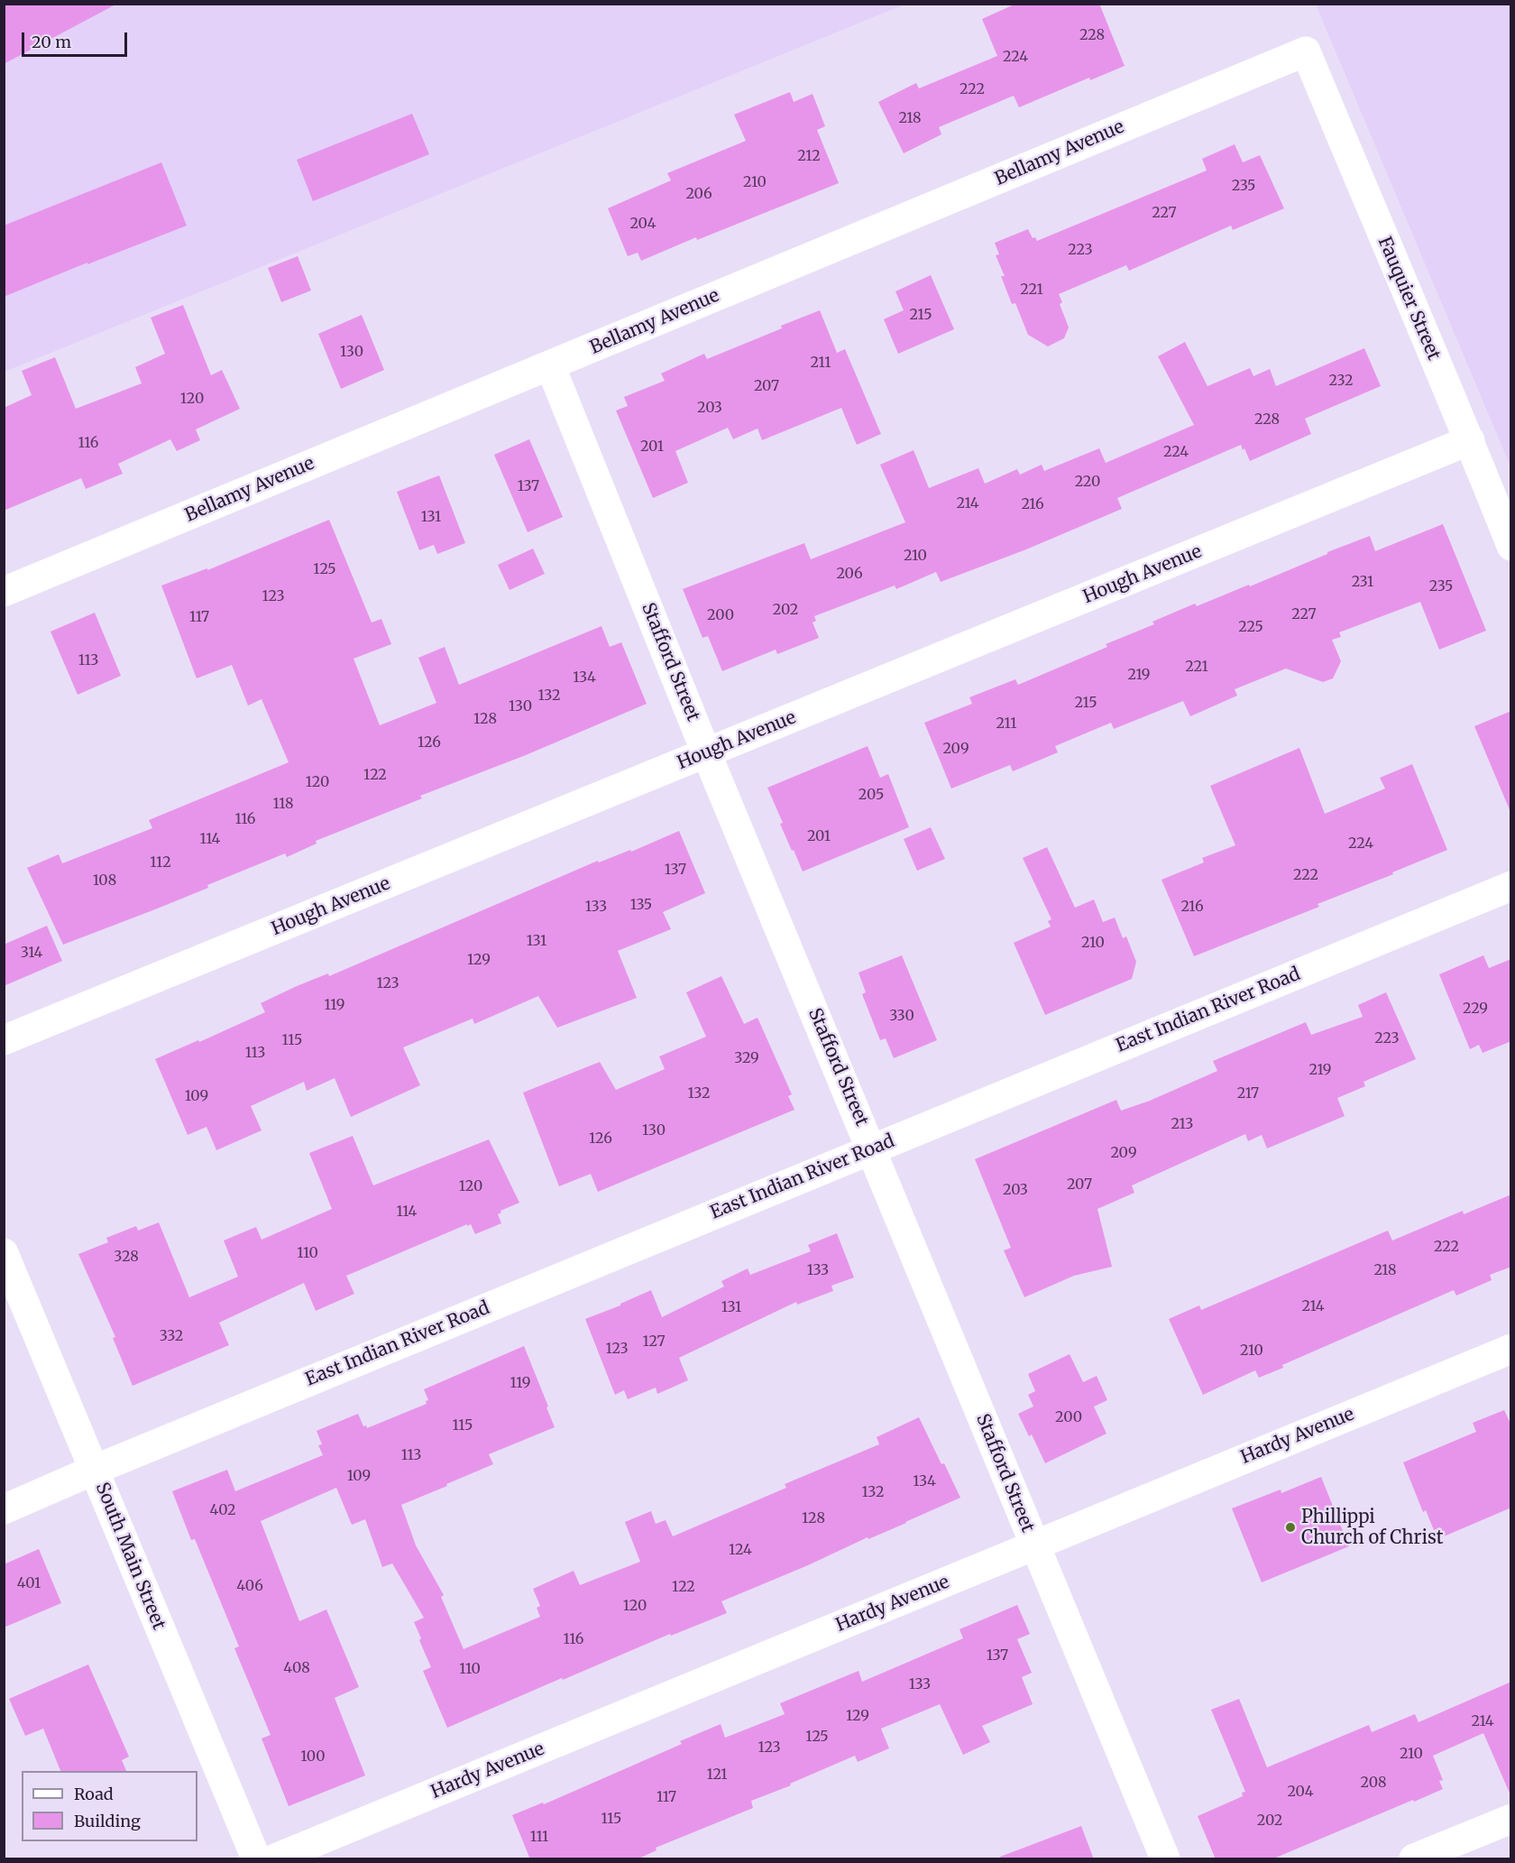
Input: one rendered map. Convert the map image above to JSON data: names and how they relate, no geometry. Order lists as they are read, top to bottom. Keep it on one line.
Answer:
{"streets":{"street":["Bellamy Avenue","Fauquier Street","Hough Avenue","Stafford Street","East Indian River Road","Hardy Avenue","South Main Street"]},"crossings":[["Bellamy Avenue","Fauquier Street"],["Bellamy Avenue","Stafford Street"],["Fauquier Street","Hough Avenue"],["Hough Avenue","Stafford Street"],["Stafford Street","East Indian River Road"],["Stafford Street","Hardy Avenue"],["East Indian River Road","South Main Street"]],"places":["Phillippi Church of Christ"],"house_numbers":["228","224","222","218","212","210","235","206","227","204","223","221","215","130","211","232","207","120","203","228","116","201","224","220","137","214","216","131","210","125","206","231","235","123","202","227","200","117","225","113","221","219","134","132","215","130","128","211","126","209","122","120","205","118","116","201","114","224","112","137","222","108","135","133","216","131","210","314","129","123","119","229","330","223","115","113","329","219","132","217","109","213","130","126","209","207","120","203","114","222","110","328","133","218","214","131","332","127","123","210","119","200","115","113","109","134","132","402","128","124","401","406","122","120","116","137","408","110","133","129","214","125","123","210","100","121","208","204","117","115","202","111"],"legend":["Road","Building"],"scale_bar":"20 m"}
